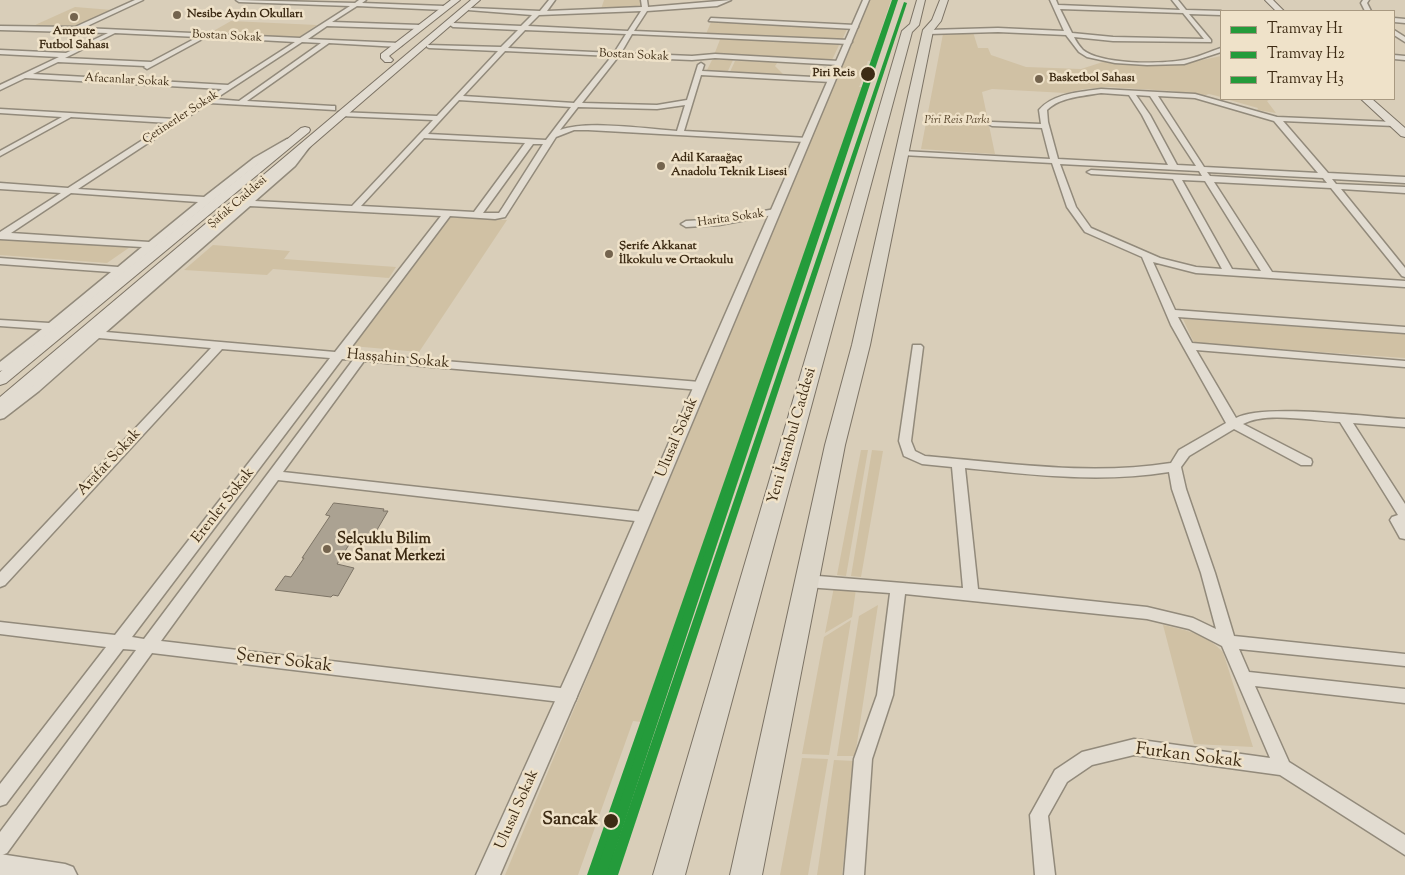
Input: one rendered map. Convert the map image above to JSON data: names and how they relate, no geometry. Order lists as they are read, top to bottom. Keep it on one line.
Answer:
{"streets":{"highway":["Yeni İstanbul Caddesi"],"main road":["Şafak Caddesi"],"street":["Bostan Sokak","Afacanlar Sokak","Çetinerler Sokak","Harita Sokak","Hasşahin Sokak","Ulusal Sokak","Arafat Sokak","Erenler Sokak","Şener Sokak","Furkan Sokak"]},"crossings":[["Bostan Sokak","Çetinerler Sokak"],["Bostan Sokak","Ulusal Sokak"],["Afacanlar Sokak","Çetinerler Sokak"],["Harita Sokak","Ulusal Sokak"],["Hasşahin Sokak","Ulusal Sokak"],["Hasşahin Sokak","Arafat Sokak"],["Hasşahin Sokak","Erenler Sokak"],["Ulusal Sokak","Şener Sokak"],["Erenler Sokak","Şener Sokak"]],"parks":["Piri Reis Parkı"],"places":["Nesibe Aydın Okulları","Ampute Futbol Sahası","Piri Reis","Basketbol Sahası","Adil Karaağaç Anadolu Teknik Lisesi","Şerife Akkanat İlkokulu ve Ortaokulu","Selçuklu Bilim ve Sanat Merkezi","Sancak"],"lines":["tram line H1","tram line H2","tram line H3"],"legend":["Tramvay H1","Tramvay H2","Tramvay H3"]}
